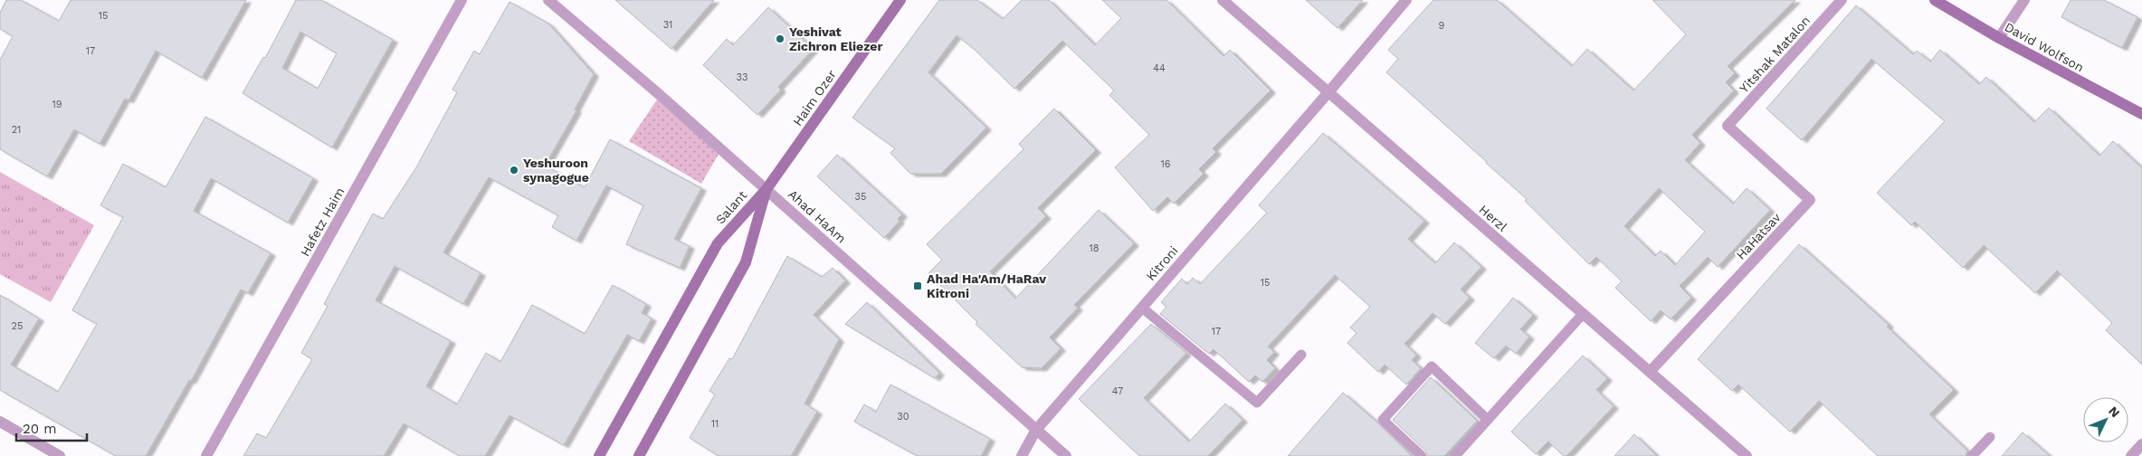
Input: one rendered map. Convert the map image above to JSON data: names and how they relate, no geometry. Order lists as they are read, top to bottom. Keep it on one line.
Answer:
{"streets":{"street":["David Wolfson","Yitshak Matalon","Haim Ozer","Salant","Ahad HaAm","Herzl","Hafetz Haim","HaHatsav","Kitroni"]},"crossings":[["Yitshak Matalon","HaHatsav"],["Haim Ozer","Salant"],["Haim Ozer","Ahad HaAm"],["Salant","Ahad HaAm"],["Ahad HaAm","Kitroni"],["Herzl","HaHatsav"],["Herzl","Kitroni"]],"places":{"other":["Yeshivat Zichron Eliezer","Yeshuroon synagogue"],"transit":["Ahad Ha'Am/HaRav Kitroni"]},"house_numbers":["15","31","9","17","44","33","19","21","16","35","18","15","25","17","47","30","11"],"scale_bar":"20 m","north":"top right"}
